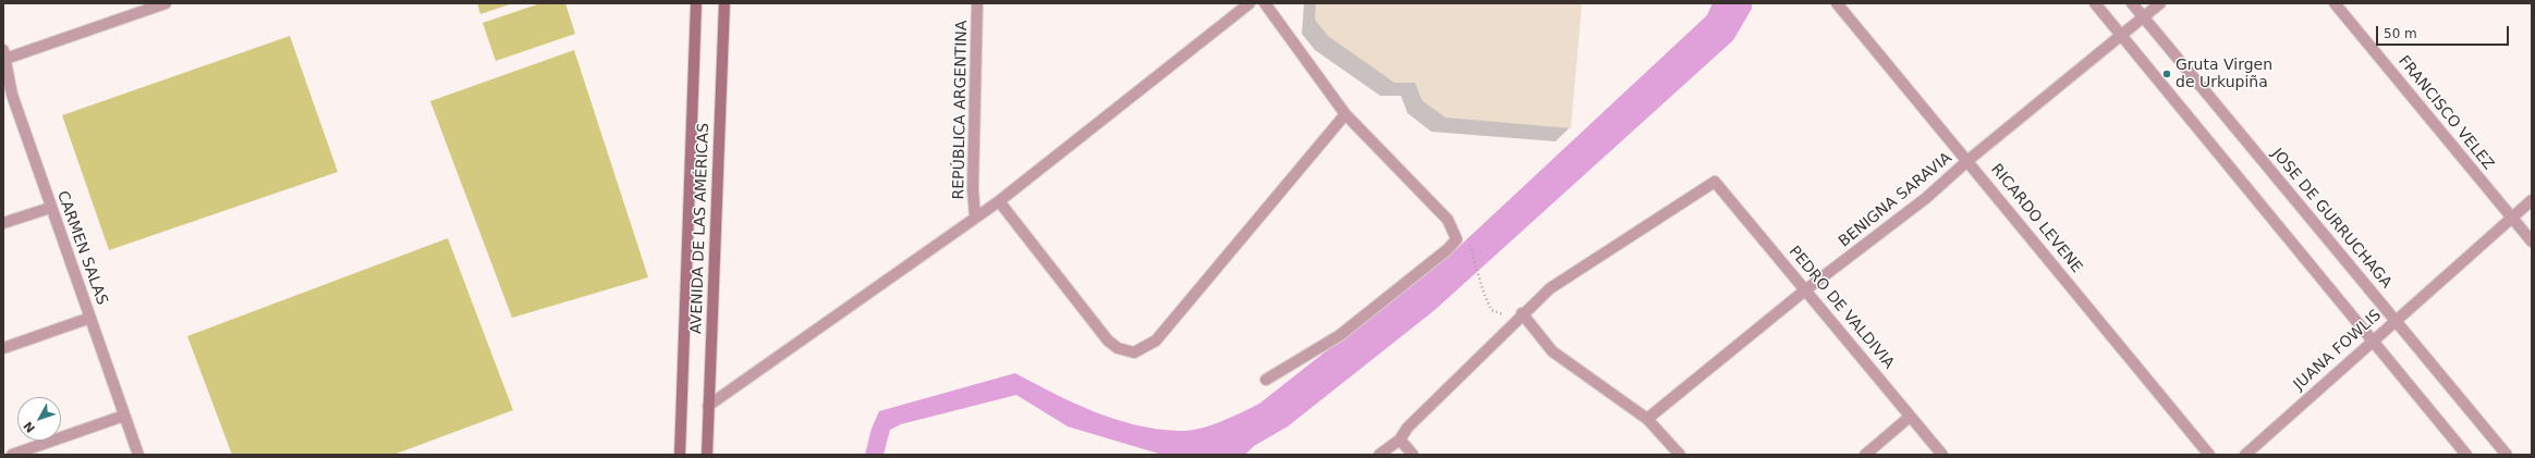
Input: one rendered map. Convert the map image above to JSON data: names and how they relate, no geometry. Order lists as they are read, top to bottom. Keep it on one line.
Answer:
{"streets":{"main road":["AVENIDA DE LAS AMÉRICAS"],"street":["REPÚBLICA ARGENTINA","FRANCISCO VELEZ","BENIGNA SARAVIA","RICARDO LEVENE","JOSE DE GURRUCHAGA","CARMEN SALAS","PEDRO DE VALDIVIA","JUANA FOWLIS"]},"crossings":[["FRANCISCO VELEZ","JUANA FOWLIS"],["BENIGNA SARAVIA","RICARDO LEVENE"],["BENIGNA SARAVIA","JOSE DE GURRUCHAGA"],["BENIGNA SARAVIA","PEDRO DE VALDIVIA"],["JOSE DE GURRUCHAGA","JUANA FOWLIS"]],"places":["Gruta Virgen de Urkupiña"],"scale_bar":"50 m","north":"bottom left"}
